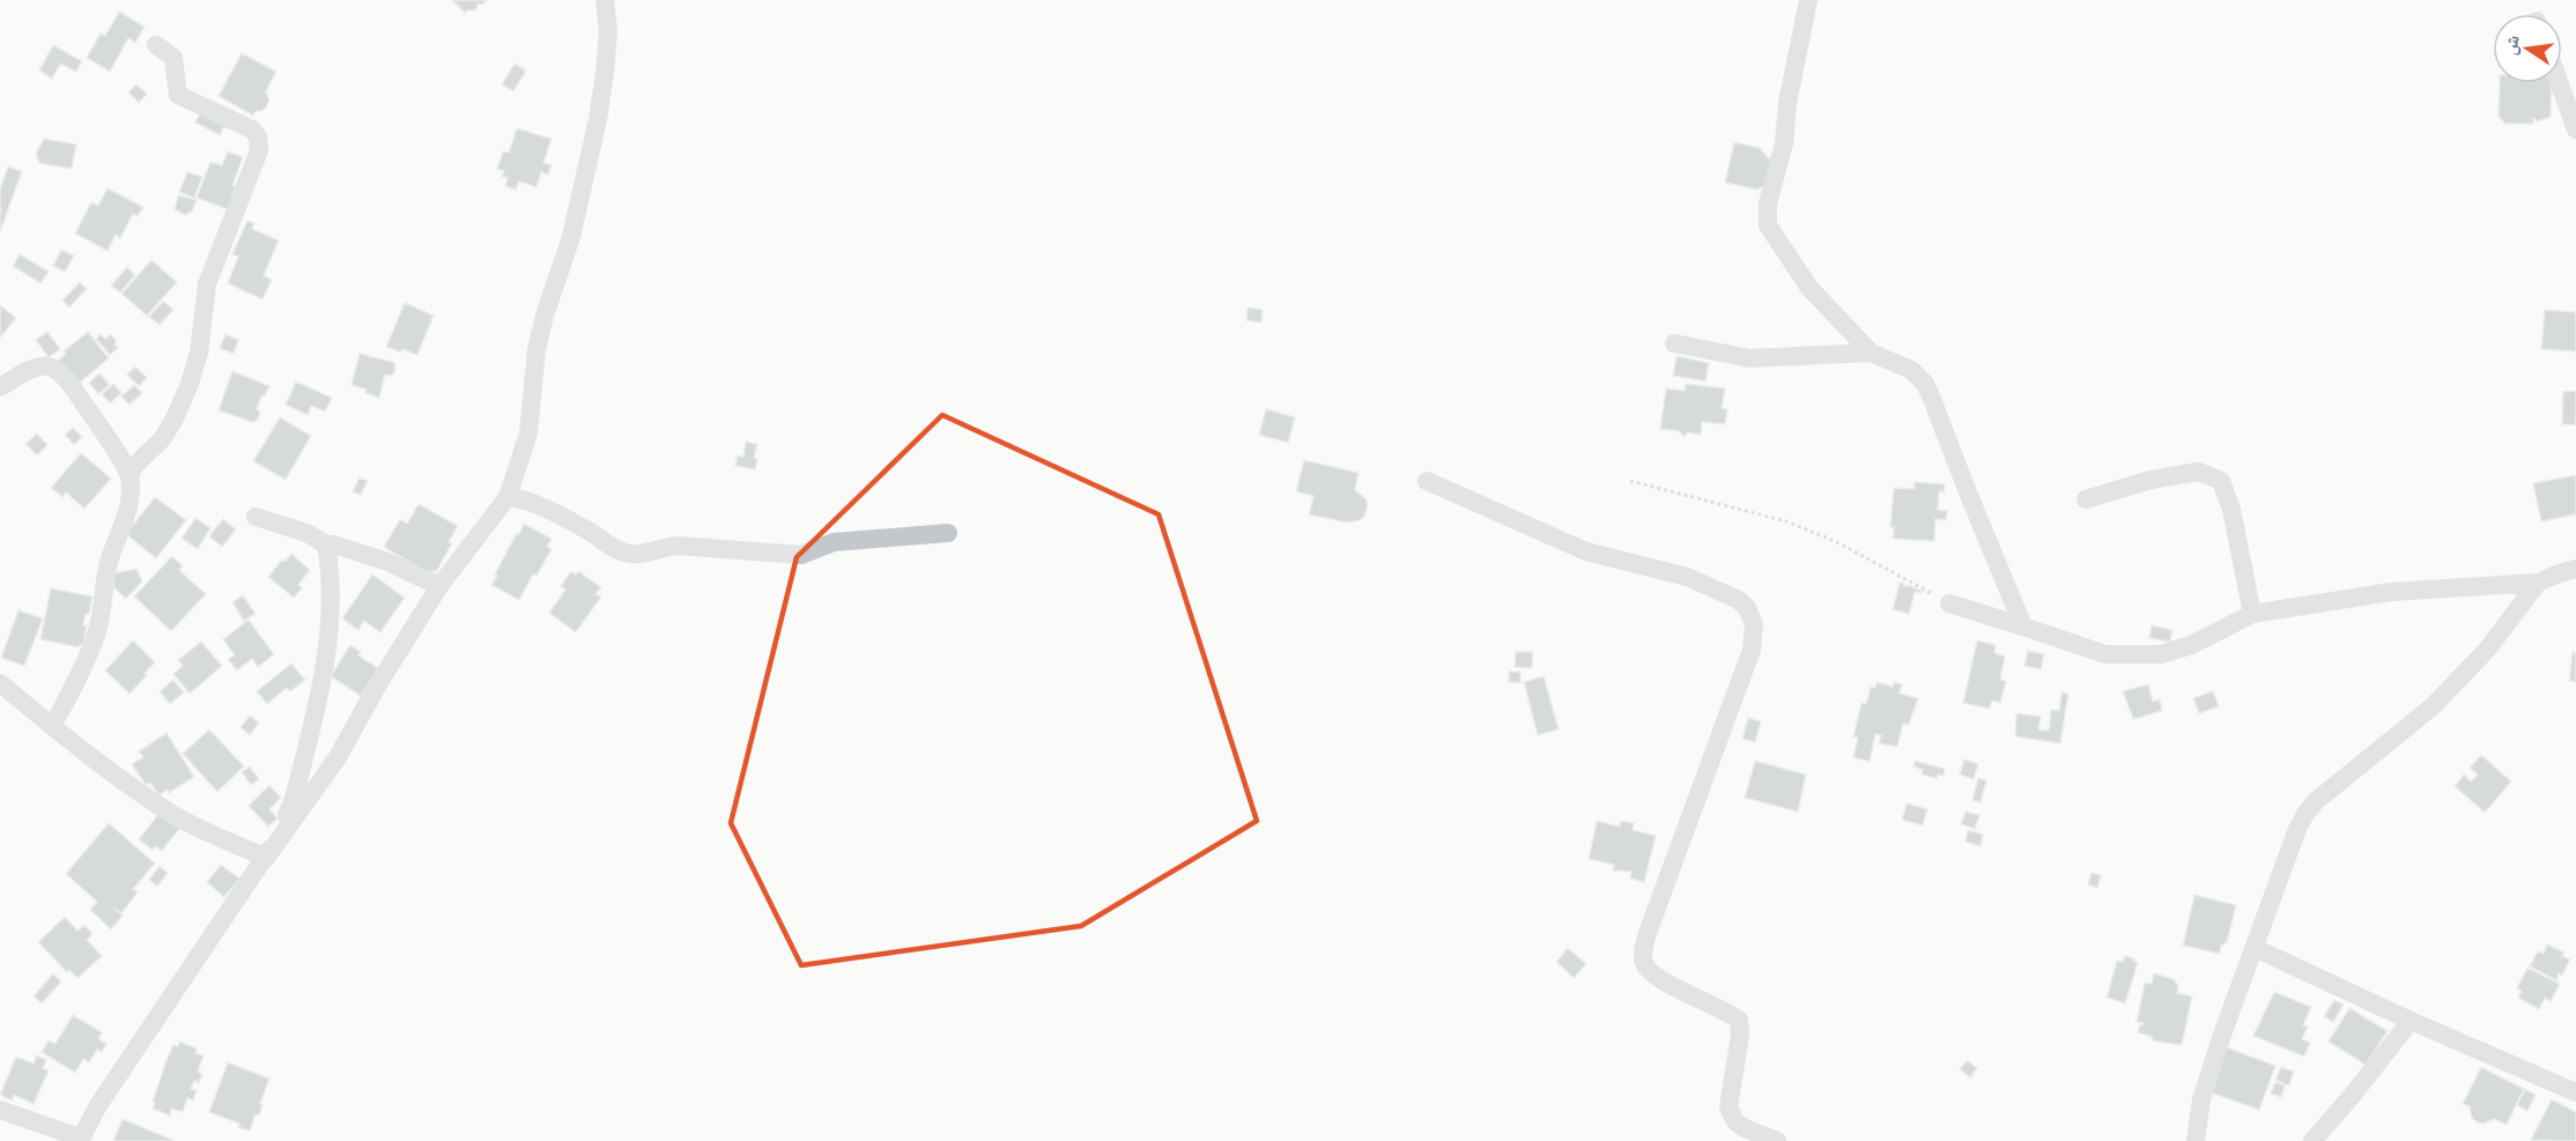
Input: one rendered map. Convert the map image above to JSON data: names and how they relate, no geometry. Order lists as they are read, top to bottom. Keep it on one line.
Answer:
{"north":"left"}
